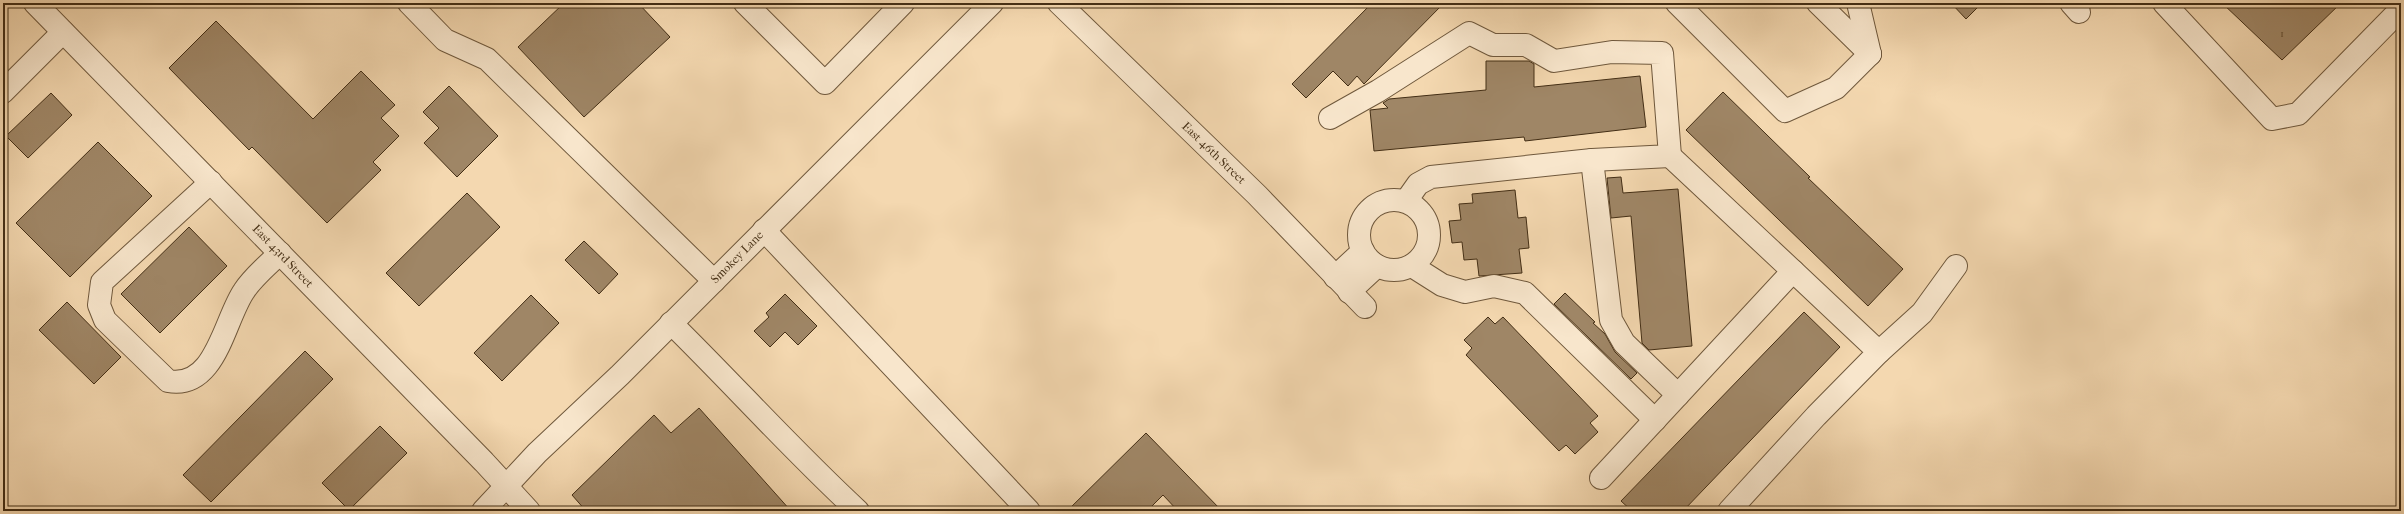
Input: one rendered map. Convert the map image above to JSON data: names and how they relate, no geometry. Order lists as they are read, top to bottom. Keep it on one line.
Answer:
{"streets":{"street":["East 46th Street","East 43rd Street","Smokey Lane"]},"crossings":[["East 43rd Street","Smokey Lane"]],"house_numbers":["1"]}
